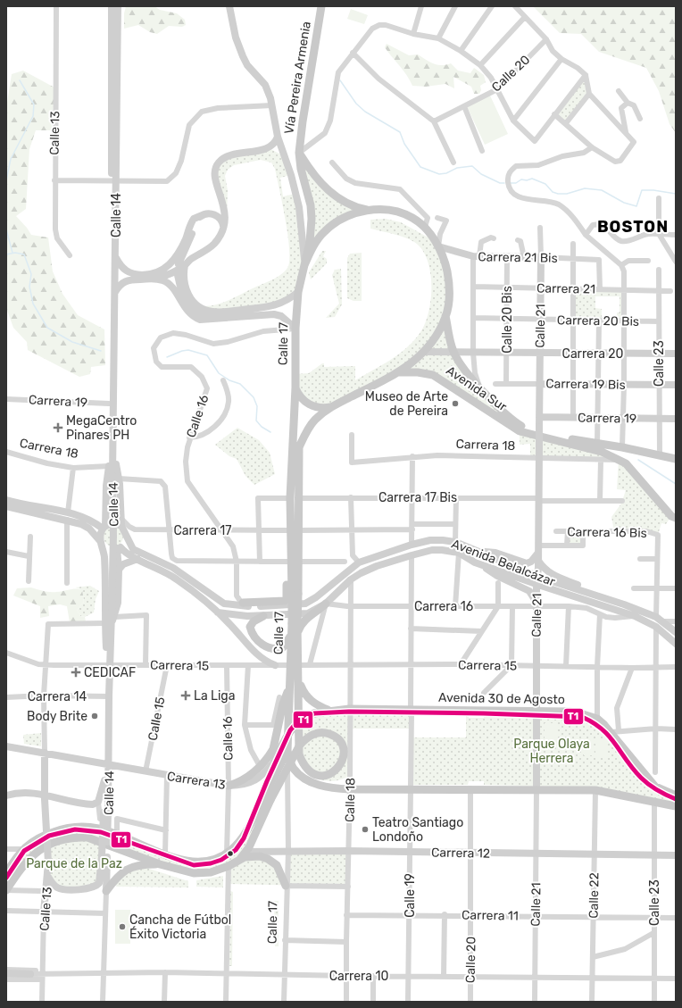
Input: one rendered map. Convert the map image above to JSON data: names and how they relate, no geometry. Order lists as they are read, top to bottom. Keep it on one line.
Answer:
{"streets":{"main road":["Vía Pereira Armenia","Calle 13","Calle 14","Carrera 21 Bis","Calle 21","Calle 17","Carrera 20","Carrera 19 Bis","Avenida Sur","Carrera 19","Carrera 18","Avenida Belalcázar","Avenida 30 de Agosto","Carrera 13","Carrera 12","Carrera 10"],"street":["Calle 20","Carrera 21","Calle 20 Bis","Carrera 20 Bis","Calle 23","Calle 16","Carrera 17 Bis","Carrera 17","Carrera 16 Bis","Carrera 16","Carrera 15","Carrera 14","Calle 15","Calle 18","Calle 19","Calle 22","Carrera 11"]},"crossings":[["Calle 20","Carrera 12"],["Calle 20","Carrera 11"],["Calle 20","Carrera 10"],["Vía Pereira Armenia","Calle 17"],["Calle 13","Calle 14"],["Calle 13","Carrera 15"],["Calle 13","Carrera 14"],["Calle 13","Carrera 13"],["Calle 13","Carrera 10"],["Calle 14","Carrera 19"],["Calle 14","Carrera 18"],["Calle 14","Carrera 15"],["Calle 14","Carrera 14"],["Calle 14","Carrera 13"],["Calle 14","Carrera 10"],["Carrera 21 Bis","Carrera 21"],["Carrera 21 Bis","Calle 20 Bis"],["Carrera 21 Bis","Calle 21"],["Carrera 21 Bis","Calle 17"],["Carrera 21","Calle 20 Bis"],["Carrera 21","Calle 21"],["Carrera 21","Calle 23"],["Calle 20 Bis","Carrera 20 Bis"],["Calle 20 Bis","Carrera 20"],["Calle 20 Bis","Carrera 19 Bis"],["Carrera 20 Bis","Calle 21"],["Carrera 20 Bis","Calle 23"],["Calle 21","Carrera 20"],["Calle 21","Carrera 19 Bis"],["Calle 21","Carrera 19"],["Calle 21","Carrera 18"],["Calle 21","Carrera 17 Bis"],["Calle 21","Carrera 16"],["Calle 21","Carrera 15"],["Calle 21","Avenida 30 de Agosto"],["Calle 21","Carrera 12"],["Calle 21","Carrera 11"],["Calle 21","Carrera 10"],["Calle 17","Carrera 20"],["Calle 17","Avenida Sur"],["Calle 17","Calle 16"],["Calle 17","Carrera 17 Bis"],["Calle 17","Carrera 17"],["Calle 17","Carrera 15"],["Calle 17","Carrera 12"],["Calle 17","Carrera 10"],["Carrera 20","Calle 23"],["Carrera 20","Avenida Sur"],["Calle 23","Carrera 19 Bis"],["Calle 23","Carrera 19"],["Calle 23","Carrera 18"],["Calle 23","Carrera 12"],["Calle 23","Carrera 11"],["Calle 23","Carrera 10"],["Avenida Sur","Carrera 18"],["Calle 16","Carrera 17"],["Calle 16","Carrera 15"],["Calle 16","Carrera 13"],["Carrera 17 Bis","Carrera 17"],["Avenida Belalcázar","Carrera 16"],["Avenida Belalcázar","Calle 18"],["Carrera 16","Calle 18"],["Carrera 15","Calle 15"],["Carrera 15","Calle 18"],["Avenida 30 de Agosto","Carrera 13"],["Avenida 30 de Agosto","Calle 18"],["Avenida 30 de Agosto","Calle 19"],["Calle 15","Carrera 13"],["Calle 18","Carrera 12"],["Calle 18","Carrera 11"],["Calle 18","Carrera 10"],["Carrera 12","Calle 19"],["Carrera 12","Calle 22"],["Calle 19","Carrera 11"],["Calle 19","Carrera 10"],["Calle 22","Carrera 11"],["Calle 22","Carrera 10"]],"districts":["BOSTON"],"parks":["Parque Olaya Herrera","Parque de la Paz"],"places":{"other":["Museo de Arte de Pereira","Body Brite","Teatro Santiago Londoño","Cancha de Fútbol Éxito Victoria"],"health":["MegaCentro Pinares PH","CEDICAF","La Liga"]},"lines":["transit line T1"]}
